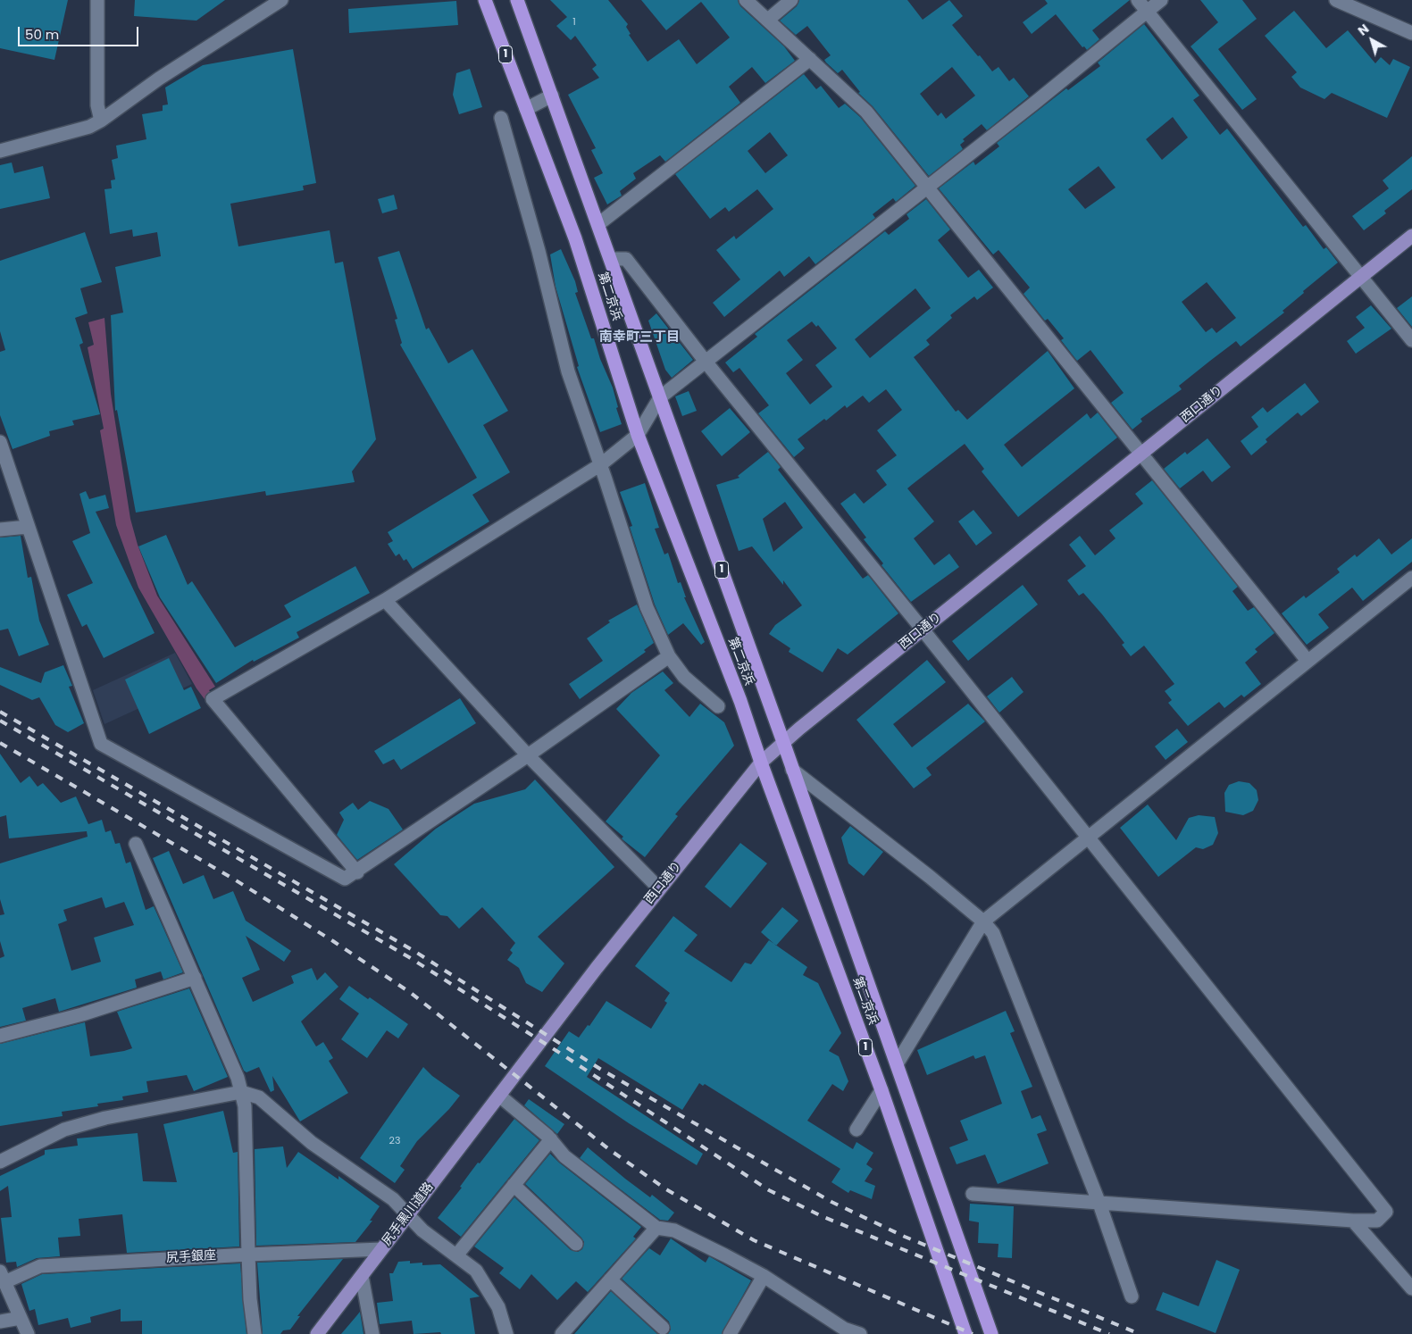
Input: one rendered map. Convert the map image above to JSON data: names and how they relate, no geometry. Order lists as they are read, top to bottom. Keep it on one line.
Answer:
{"streets":{"highway":["1","第二京浜"],"main road":["西口通り","尻手黒川道路"],"street":["尻手銀座"]},"crossings":[["第二京浜","西口通り"],["西口通り","尻手黒川道路"],["尻手黒川道路","尻手銀座"]],"districts":["南幸町三丁目"],"house_numbers":["1","23"],"scale_bar":"50 m","north":"top left"}
